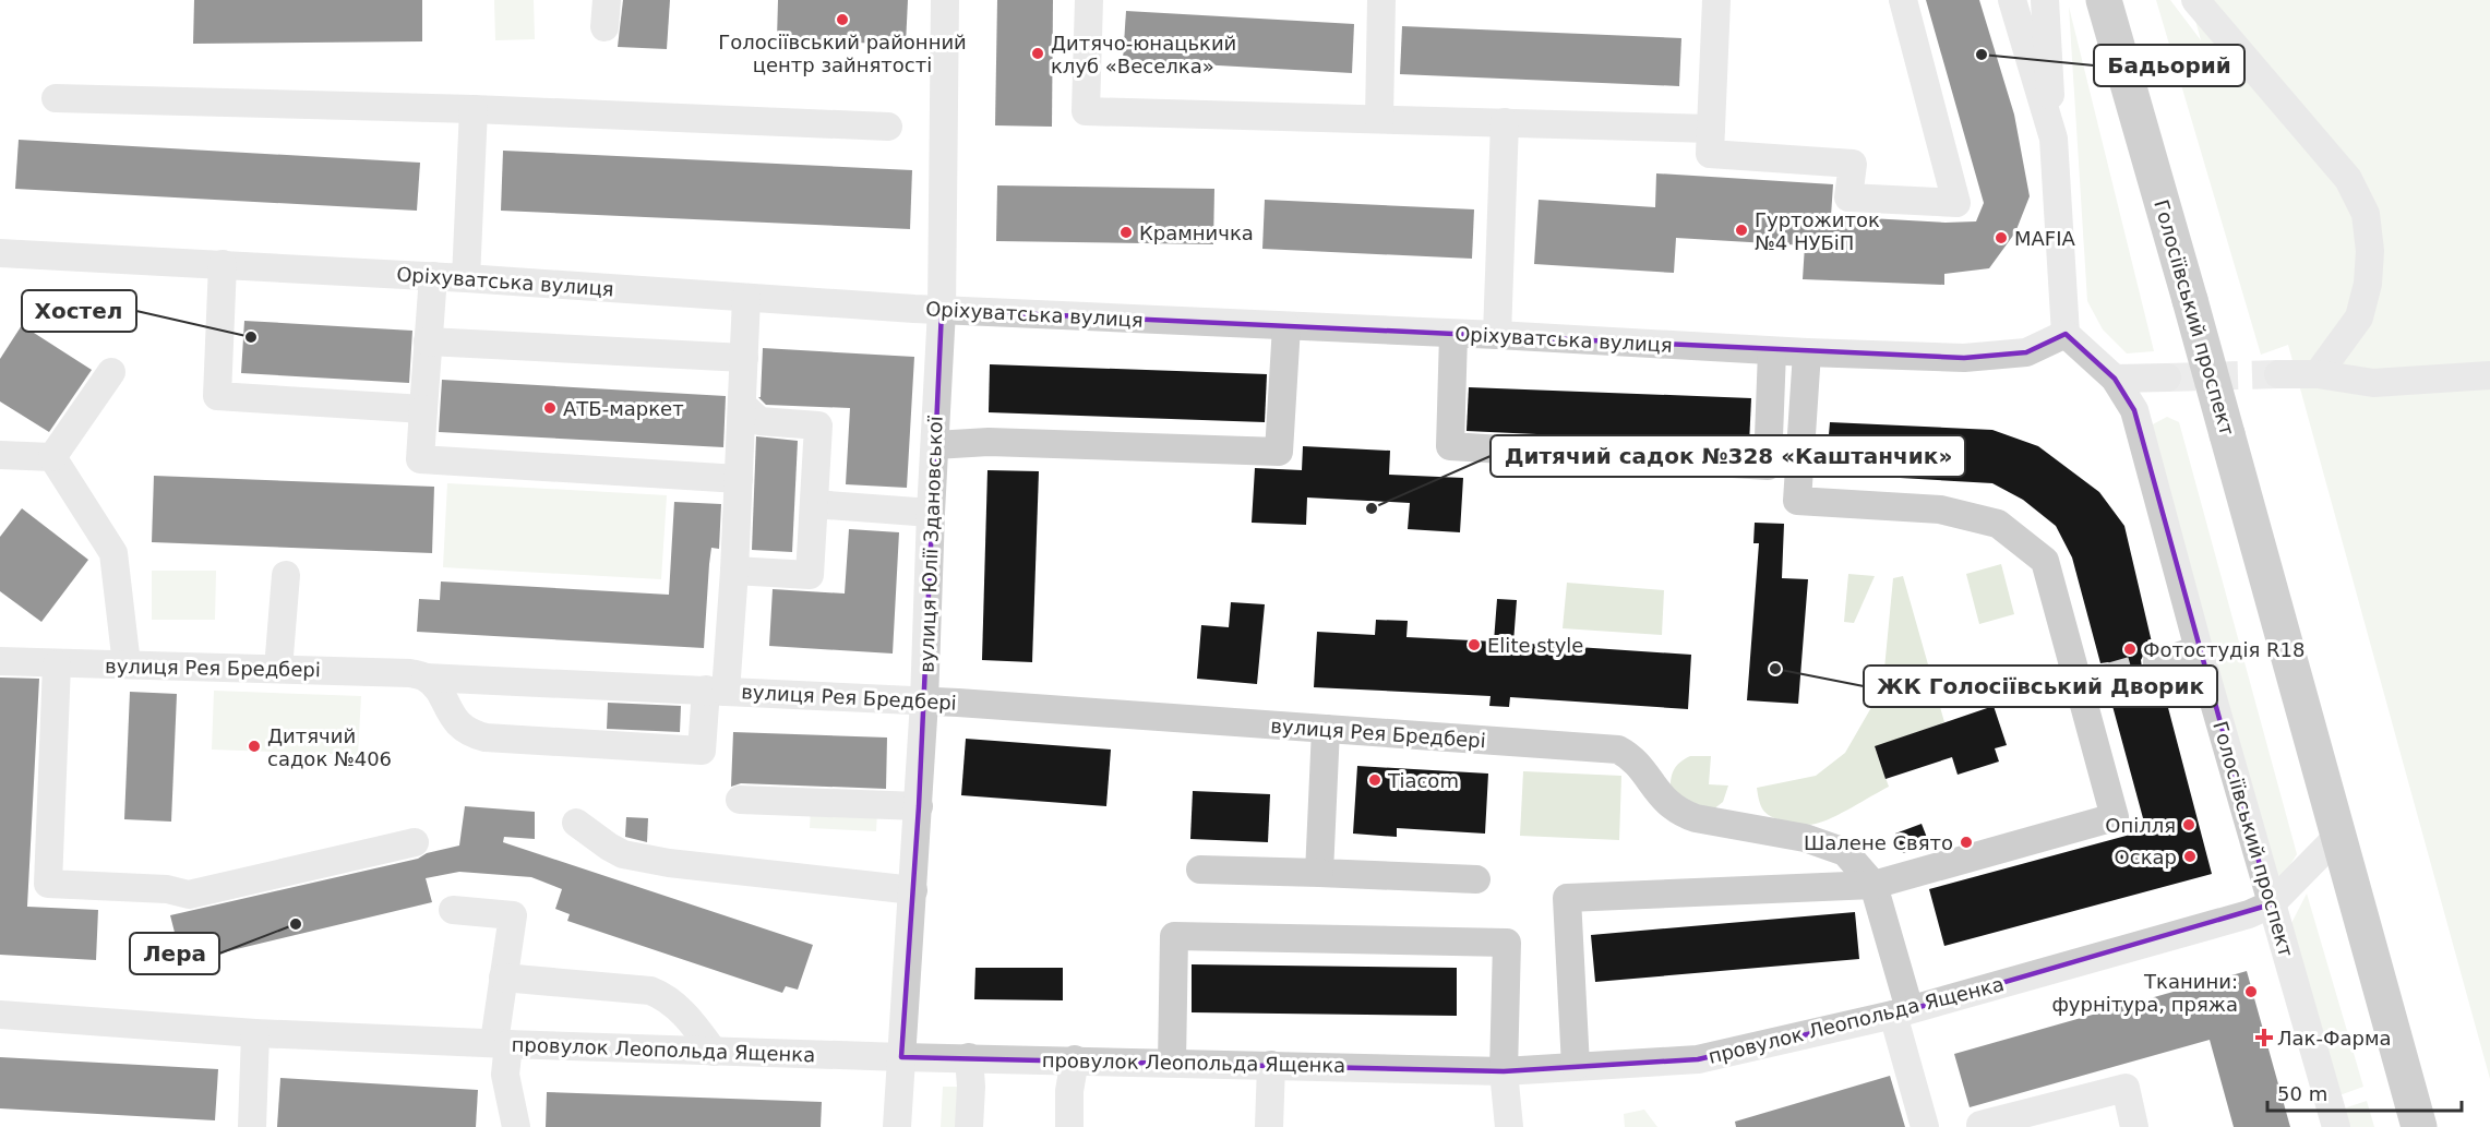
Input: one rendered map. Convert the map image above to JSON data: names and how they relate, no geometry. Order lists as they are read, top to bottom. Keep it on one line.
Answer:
{"streets":{"highway":["Голосіївський проспект"],"street":["Оріхуватська вулиця","вулиця Юлії Здановської","вулиця Рея Бредбері","провулок Леопольда Ященка"]},"crossings":[["Оріхуватська вулиця","Голосіївський проспект"],["Оріхуватська вулиця","вулиця Юлії Здановської"],["Голосіївський проспект","провулок Леопольда Ященка"],["вулиця Юлії Здановської","вулиця Рея Бредбері"],["вулиця Юлії Здановської","провулок Леопольда Ященка"],["вулиця Рея Бредбері","провулок Леопольда Ященка"]],"places":{"other":["Голосіївський районний центр зайнятості","Дитячо-юнацький клуб «Веселка»","Бадьорий","Гуртожиток №4 НУБіП","Крамничка","MAFIA","Хостел","АТБ-маркет","Дитячий садок №328 «Каштанчик»","Elite style","Фотостудія R18","ЖК Голосіївський Дворик","Дитячий садок №406","Tiacom","Опілля","Шалене Свято","Оскар","Лера","Тканини: фурнітура, пряжа"],"health":["Лак-Фарма"]},"scale_bar":"50 m"}
